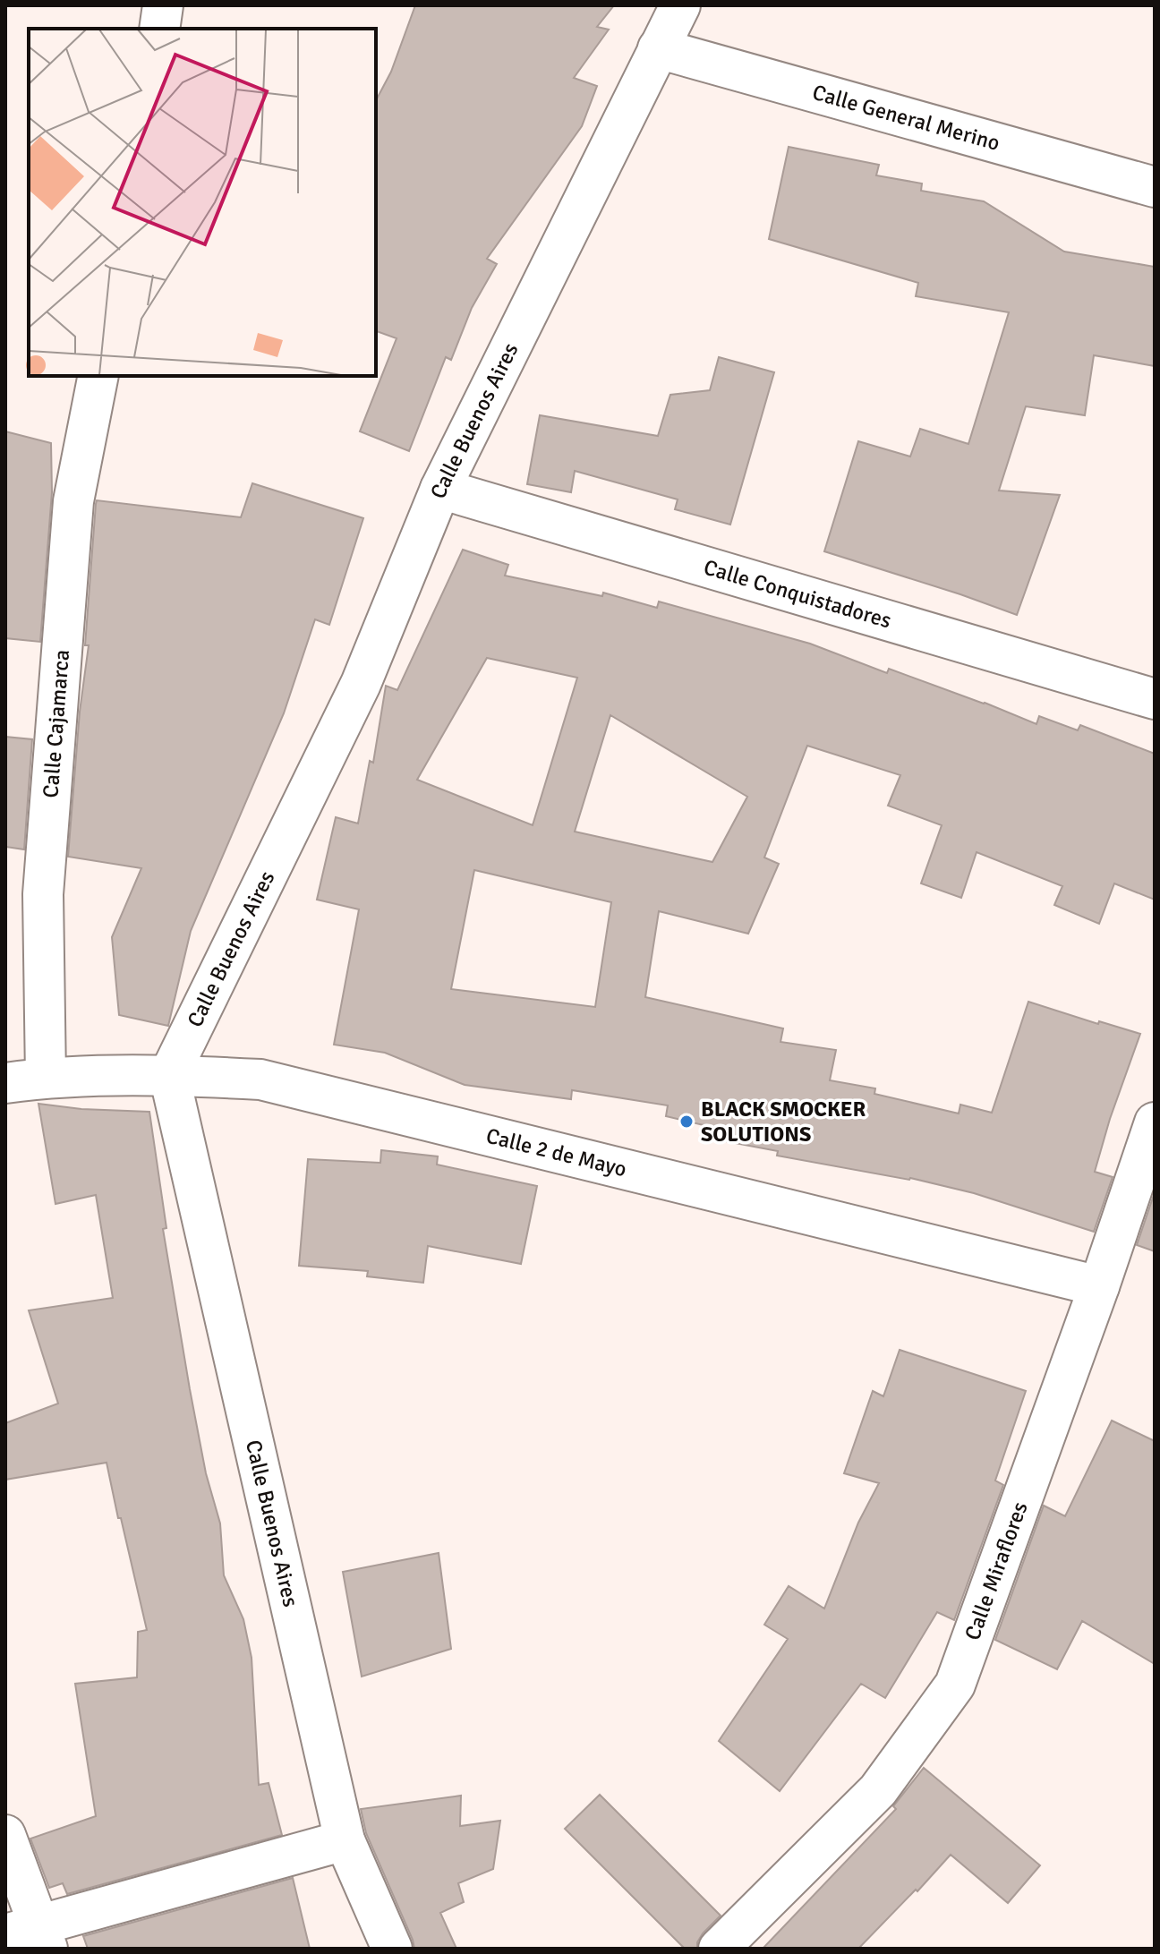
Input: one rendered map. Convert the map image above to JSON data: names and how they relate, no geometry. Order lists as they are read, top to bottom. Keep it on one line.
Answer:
{"streets":{"street":["Calle General Merino","Calle Buenos Aires","Calle Conquistadores","Calle Cajamarca","Calle 2 de Mayo","Calle Miraflores"]},"crossings":[["Calle General Merino","Calle Buenos Aires"],["Calle Buenos Aires","Calle Conquistadores"],["Calle Buenos Aires","Calle 2 de Mayo"],["Calle Cajamarca","Calle 2 de Mayo"],["Calle 2 de Mayo","Calle Miraflores"]],"places":["BLACK SMOCKER SOLUTIONS"]}
